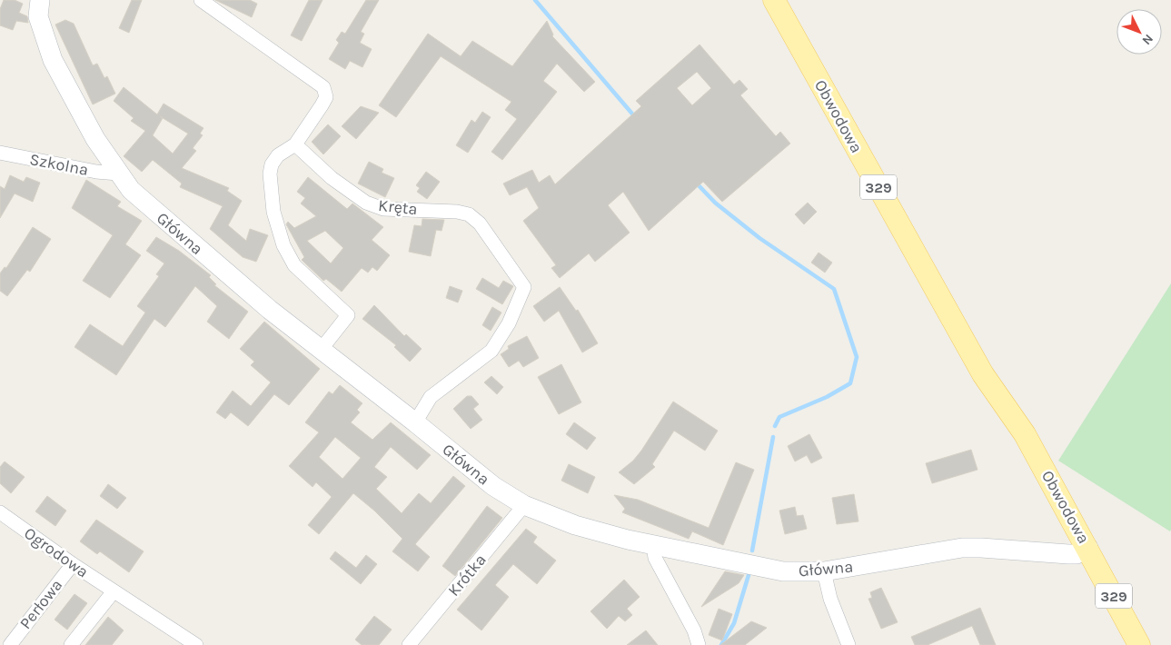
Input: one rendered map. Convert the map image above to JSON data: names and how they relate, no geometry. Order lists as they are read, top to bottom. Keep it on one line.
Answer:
{"streets":{"main road":["Obwodowa","329"],"street":["Szkolna","Kręta","Główna","Ogrodowa","Krótka","Perłowa"]},"crossings":[["Obwodowa","Główna"],["Szkolna","Główna"],["Kręta","Główna"],["Główna","Krótka"],["Ogrodowa","Perłowa"]],"north":"bottom right"}
